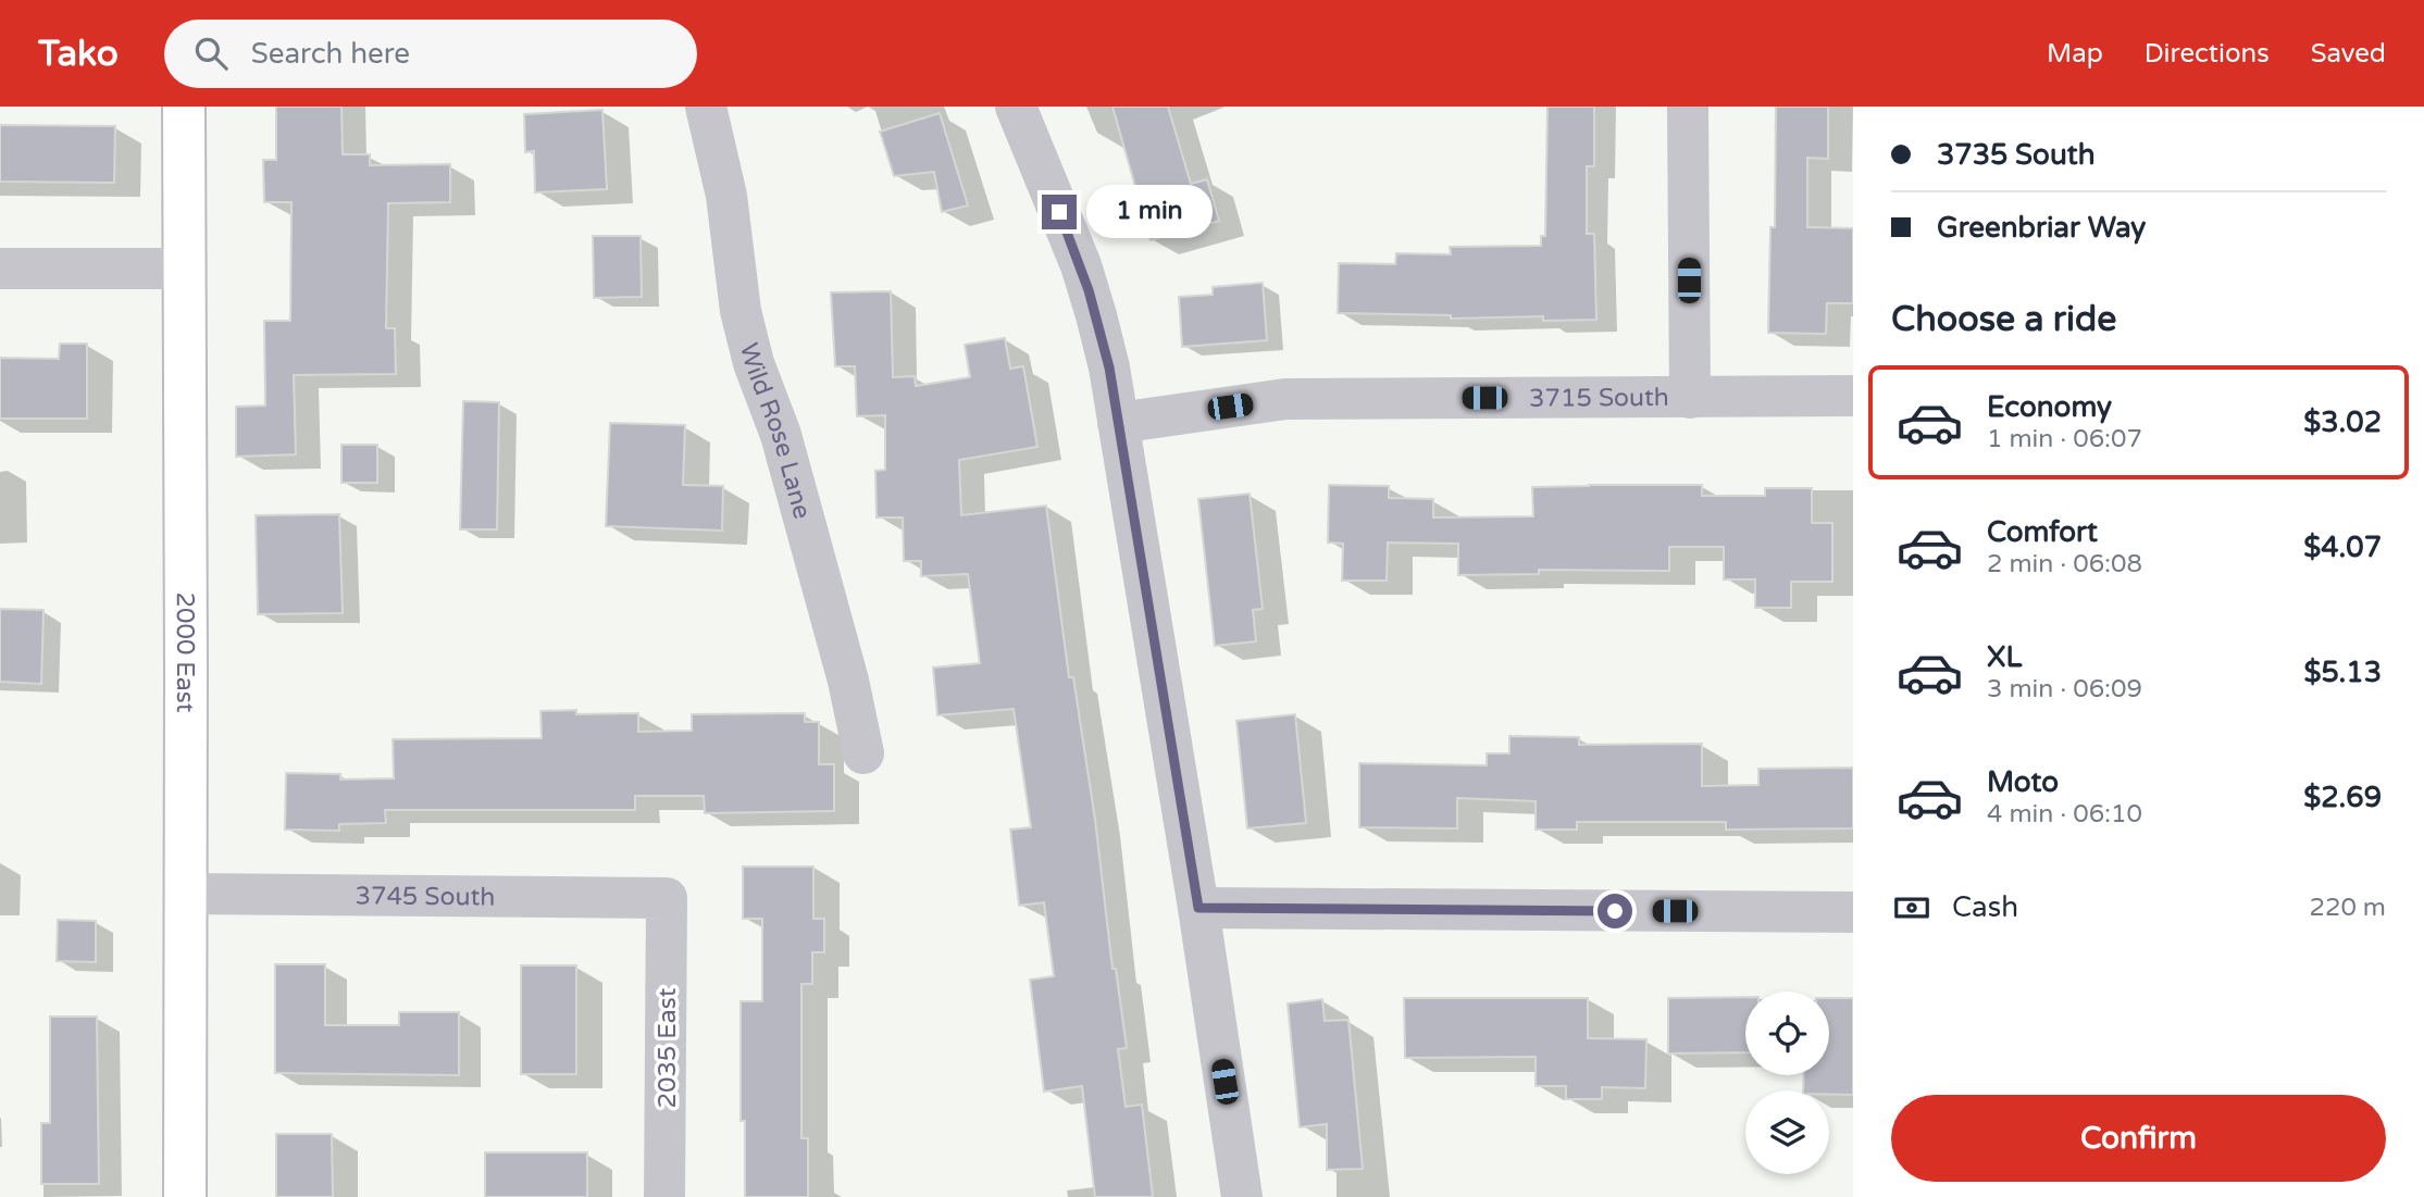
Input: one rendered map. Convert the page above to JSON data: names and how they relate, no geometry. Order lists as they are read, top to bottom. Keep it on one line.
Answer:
{"streets":{"street":["3715 South","Wild Rose Lane","2000 East","3745 South","2035 East"]},"crossings":[["2000 East","3745 South"],["3745 South","2035 East"]],"page":{"header":"Tako","search":"Search here","nav":["Map","Directions","Saved"],"banner":["3735 South","Greenbriar Way"],"bubble":"1 min","heading":"Choose a ride","list":[{"name":"Economy","note":"1 min · 06:07","value":"$3.02"},{"name":"Comfort","note":"2 min · 06:08","value":"$4.07"},{"name":"XL","note":"3 min · 06:09","value":"$5.13"},{"name":"Moto","note":"4 min · 06:10","value":"$2.69"}],"pay":["Cash","220 m"],"buttons":"Confirm"}}
